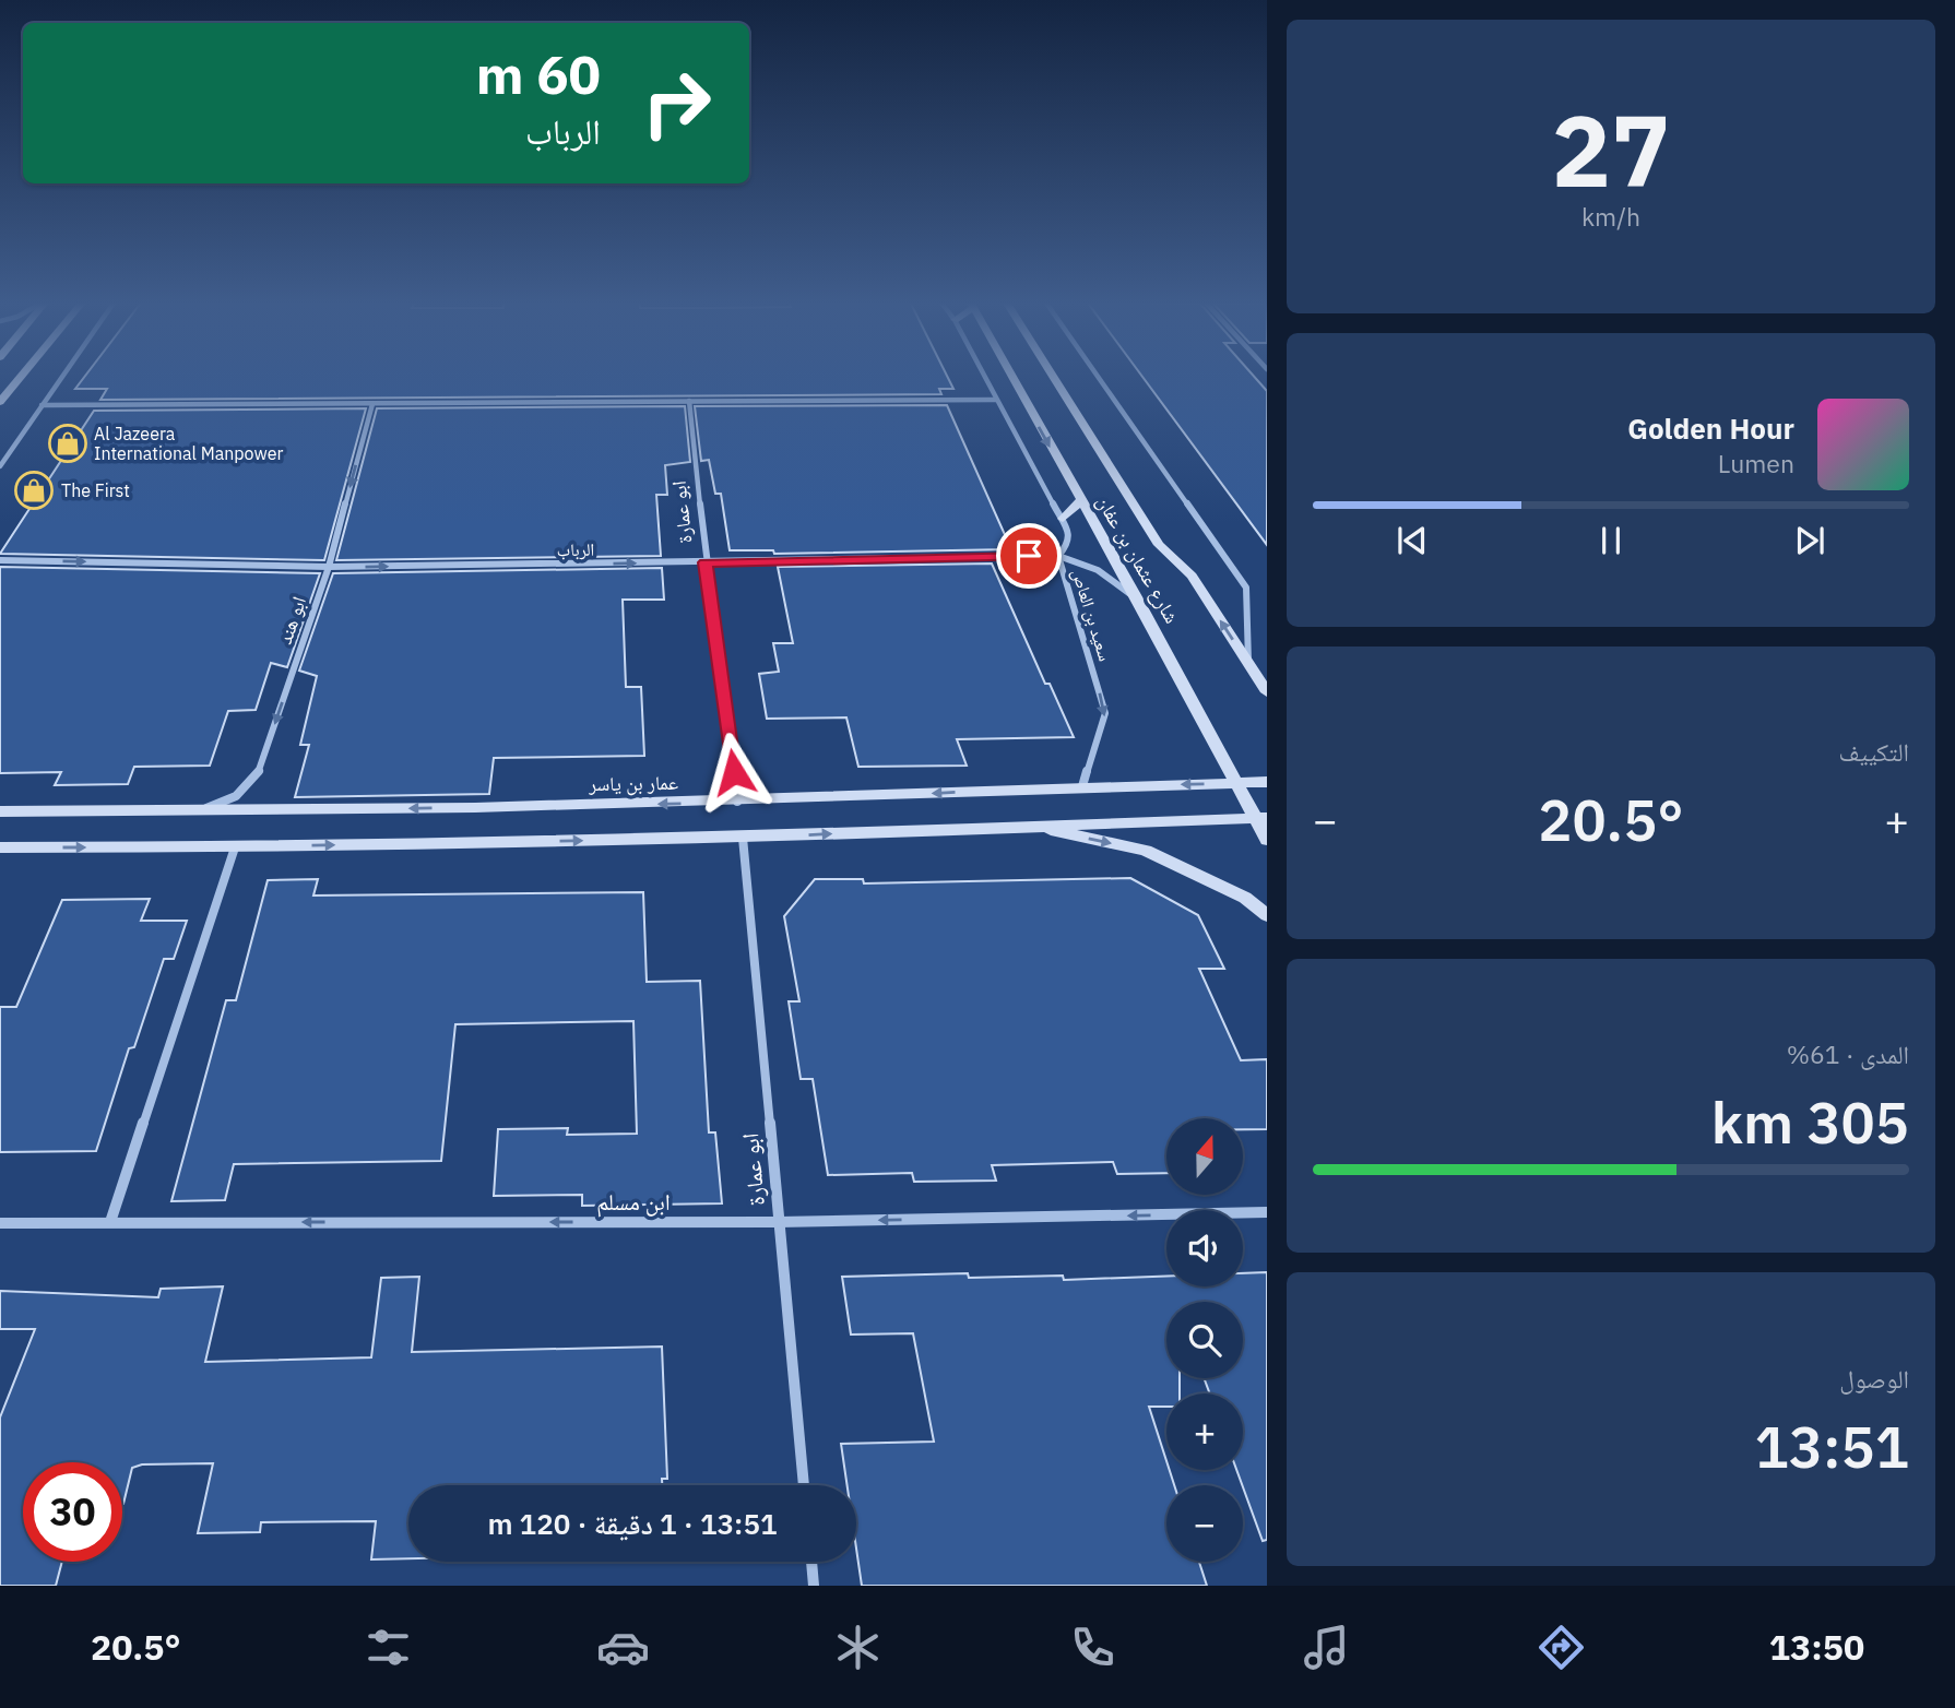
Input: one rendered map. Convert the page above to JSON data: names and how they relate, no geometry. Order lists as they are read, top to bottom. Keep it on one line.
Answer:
{"streets":{"street":["ابو عمارة","الرباب","شارع عثمان بن عفان","سعيد بن العاص","ابو هند","عمار بن ياسر","ابن مسلم"]},"crossings":[["ابو عمارة","الرباب"],["ابو عمارة","عمار بن ياسر"],["ابو عمارة","ابن مسلم"],["الرباب","شارع عثمان بن عفان"],["الرباب","سعيد بن العاص"],["الرباب","ابو هند"],["شارع عثمان بن عفان","عمار بن ياسر"],["سعيد بن العاص","عمار بن ياسر"],["ابو هند","عمار بن ياسر"]],"one_way":["الرباب","سعيد بن العاص","ابو هند","ابن مسلم"],"places":{"shop":["Al Jazeera International Manpower","The First"]},"north":"top","page":{"tile":[["27","km/h"],"التكييف",["المدى · 61%","305 km"],["الوصول","13:51"]],"turn":["60 m","الرباب"],"song":["Golden Hour","Lumen"],"heat":["−","20.5°","+"],"map_buttons":["+","−"],"limit":"30","trip":"13:51 · 1 دقيقة · 120 m","tabs":["13:50","20.5°"]}}
